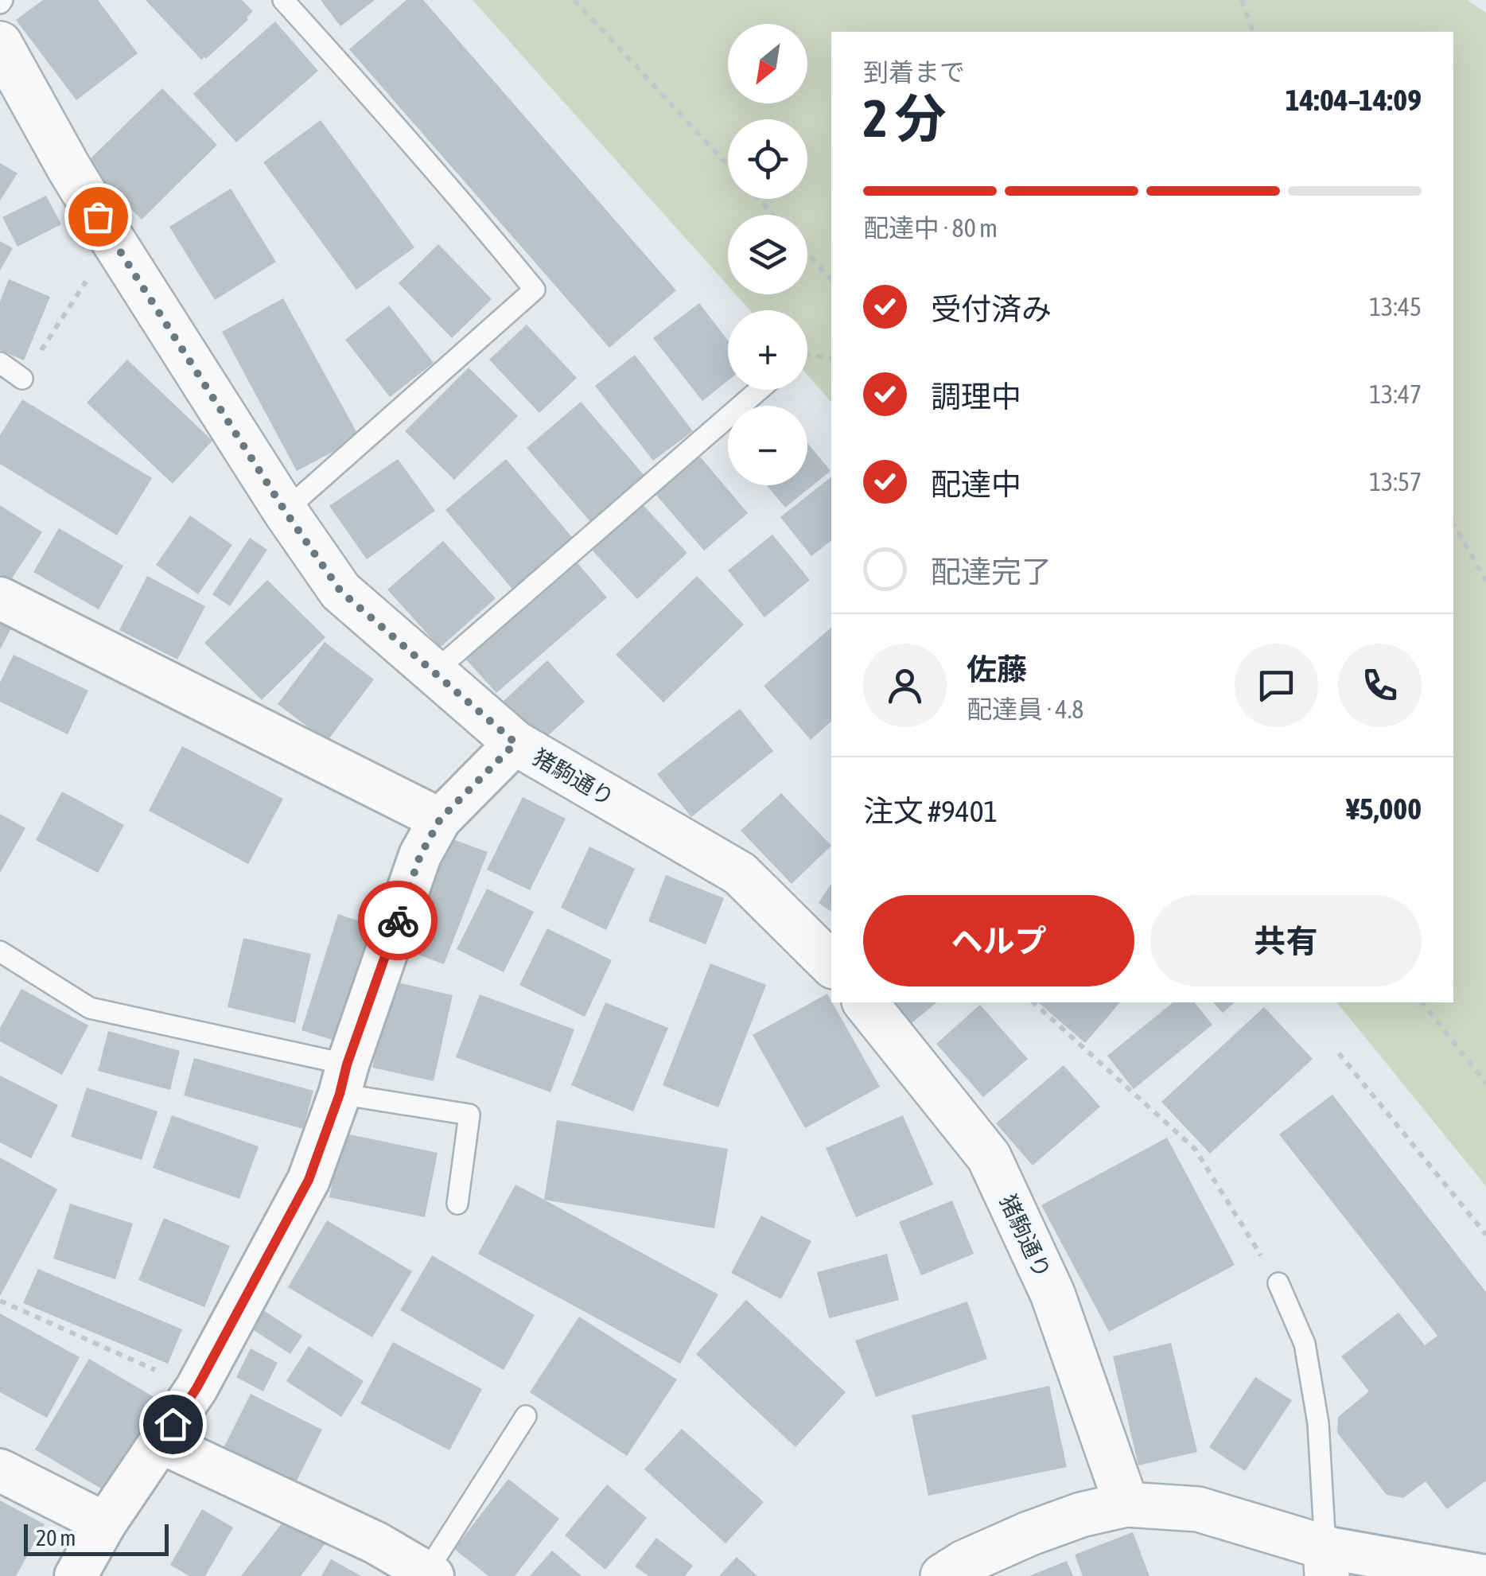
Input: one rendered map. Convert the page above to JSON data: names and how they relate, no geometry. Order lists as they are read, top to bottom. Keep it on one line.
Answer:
{"streets":{"street":["猪駒通り"]},"scale_bar":"20 m","north":"bottom left","page":{"map_buttons":["+","−"],"heading":["2 分","到着まで","14:04–14:09"],"panel":["佐藤","配達員 · 4.8","注文 #9401","¥5,000"],"bar":"配達中 · 80 m","list":[["受付済み","13:45"],["調理中","13:47"],["配達中","13:57"],"配達完了"],"buttons":["ヘルプ","共有"],"scale":"20 m"}}
